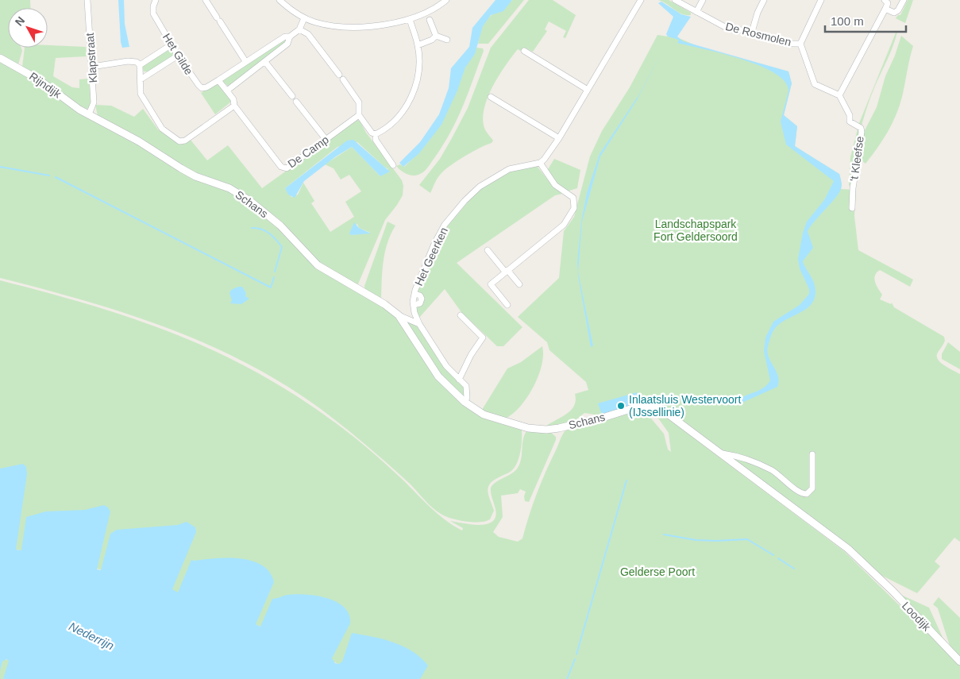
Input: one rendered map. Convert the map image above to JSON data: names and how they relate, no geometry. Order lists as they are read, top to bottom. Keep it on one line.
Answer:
{"streets":{"street":["De Rosmolen","Het Gilde","Klapstraat","Rijndijk","De Camp","'t Kleefse","Schans","Het Geerken","Loodijk"]},"crossings":[["Het Gilde","De Camp"],["Klapstraat","Rijndijk"],["Klapstraat","Schans"],["Rijndijk","Schans"],["Schans","Het Geerken"],["Schans","Loodijk"]],"water":["Nederrijn"],"parks":["Landschapspark Fort Geldersoord","Gelderse Poort"],"places":["Inlaatsluis Westervoort (IJssellinie)"],"scale_bar":"100 m","north":"top left"}
